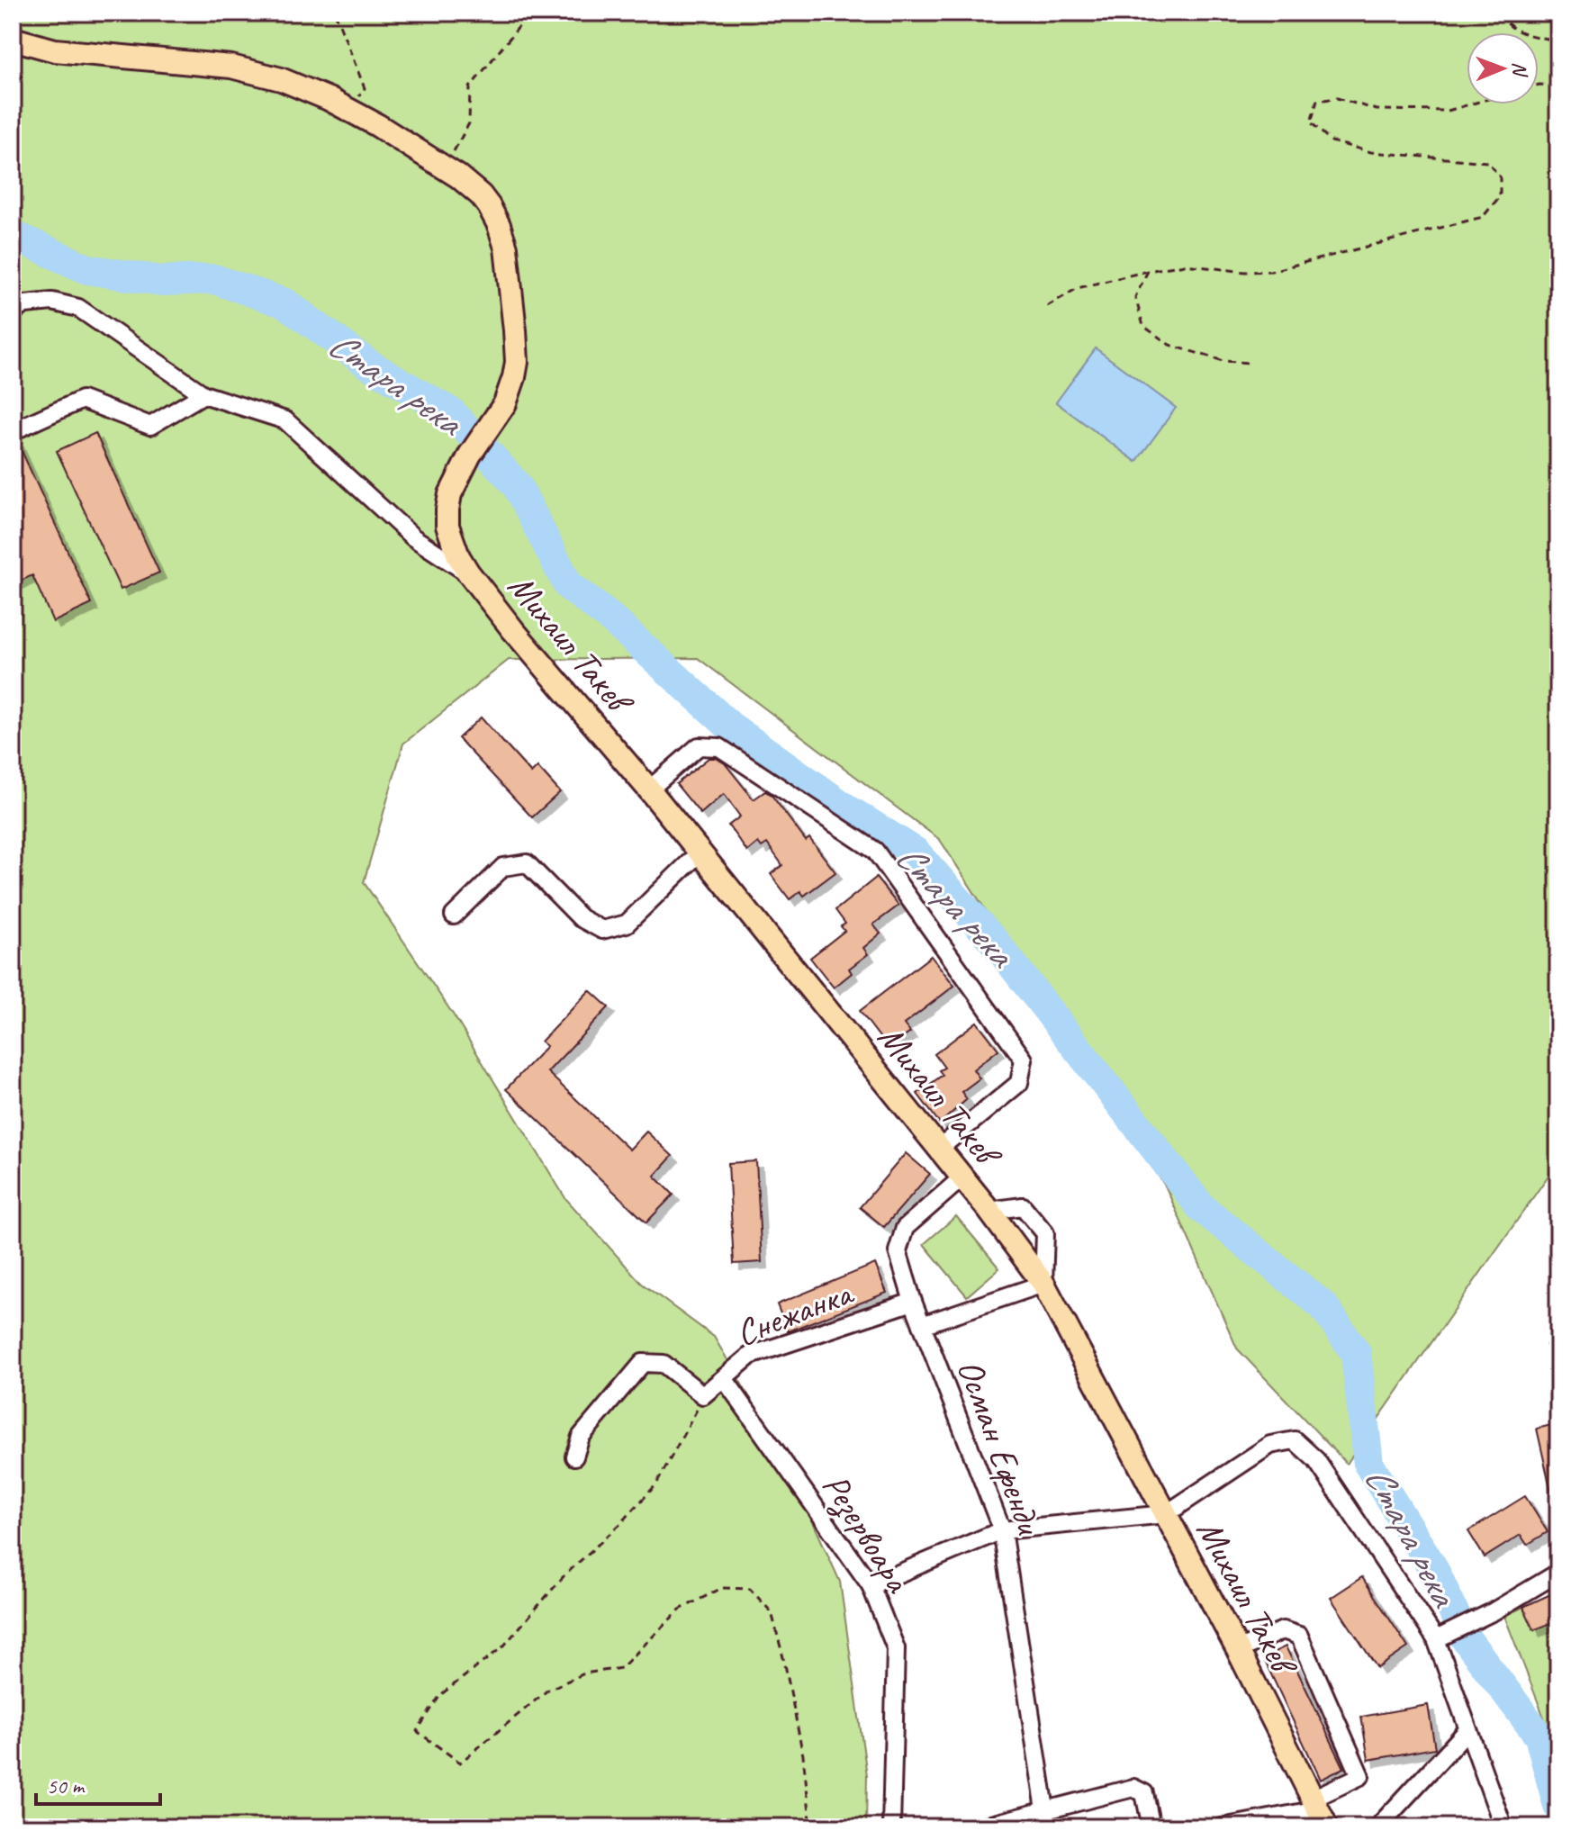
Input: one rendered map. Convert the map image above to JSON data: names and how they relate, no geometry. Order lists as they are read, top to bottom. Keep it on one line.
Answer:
{"streets":{"main road":["Михаил Такев"],"street":["Снежанка","Осман Ефенди","Резервоара"]},"crossings":[["Михаил Такев","Осман Ефенди"],["Снежанка","Осман Ефенди"],["Снежанка","Резервоара"]],"water":["Стара река"],"scale_bar":"50 m","north":"right"}
